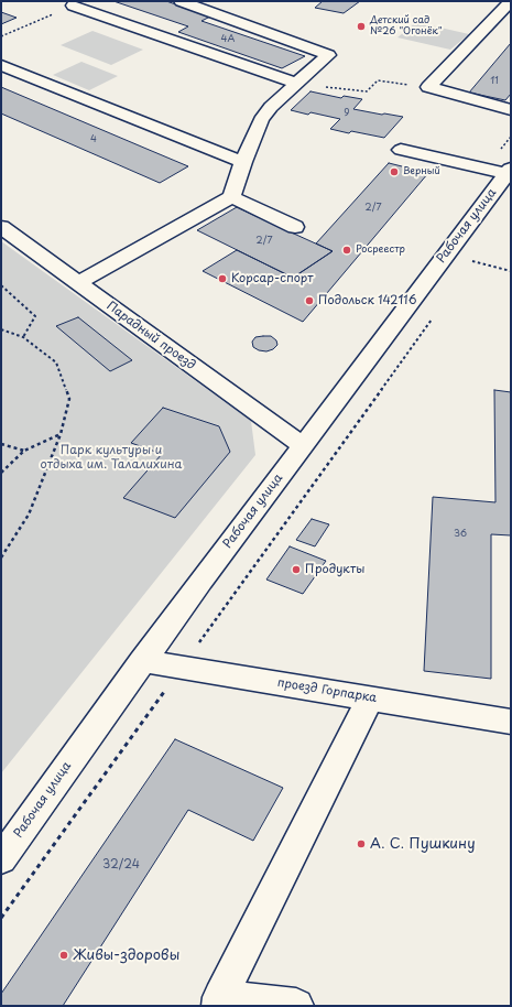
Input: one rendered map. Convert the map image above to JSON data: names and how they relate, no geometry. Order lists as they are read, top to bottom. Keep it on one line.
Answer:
{"streets":{"street":["Рабочая улица","Парадный проезд","проезд Горпарка"]},"crossings":[["Рабочая улица","Парадный проезд"],["Рабочая улица","проезд Горпарка"]],"parks":["Парк культуры и отдыха им. Талалихина"],"places":["Детский сад №26 \"Огонёк\"","Верный","Росреестр","Корсар-спорт","Подольск 142116","Продукты","А. С. Пушкину","Живы-здоровы"],"house_numbers":["4А","11","9","4","2/7","2/7","36","32/24"]}
